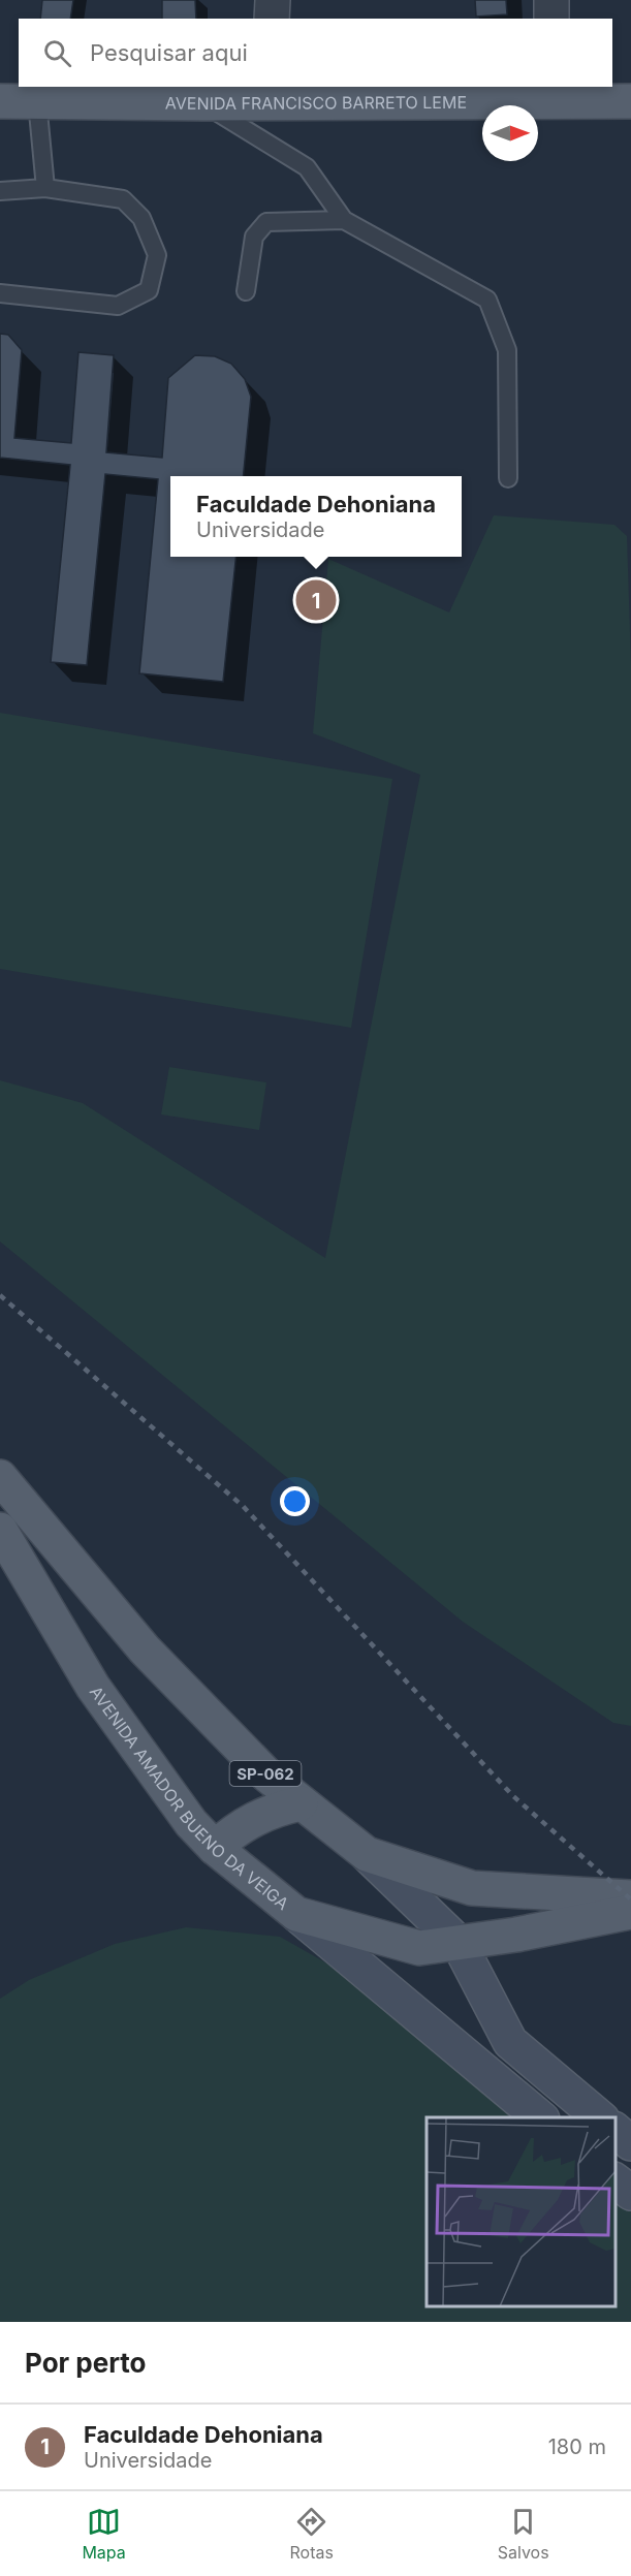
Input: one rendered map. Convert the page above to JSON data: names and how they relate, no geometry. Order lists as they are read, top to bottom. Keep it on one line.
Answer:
{"streets":{"main road":["AVENIDA FRANCISCO BARRETO LEME","SP-062","AVENIDA AMADOR BUENO DA VEIGA"]},"north":"right","page":{"search":"Pesquisar aqui","popup":["Faculdade Dehoniana","Universidade"],"pins":"1","heading":"Por perto","list":[{"mark":"1","name":"Faculdade Dehoniana","note":"Universidade","value":"180 m"}],"nav":["Mapa","Rotas","Salvos"]}}
